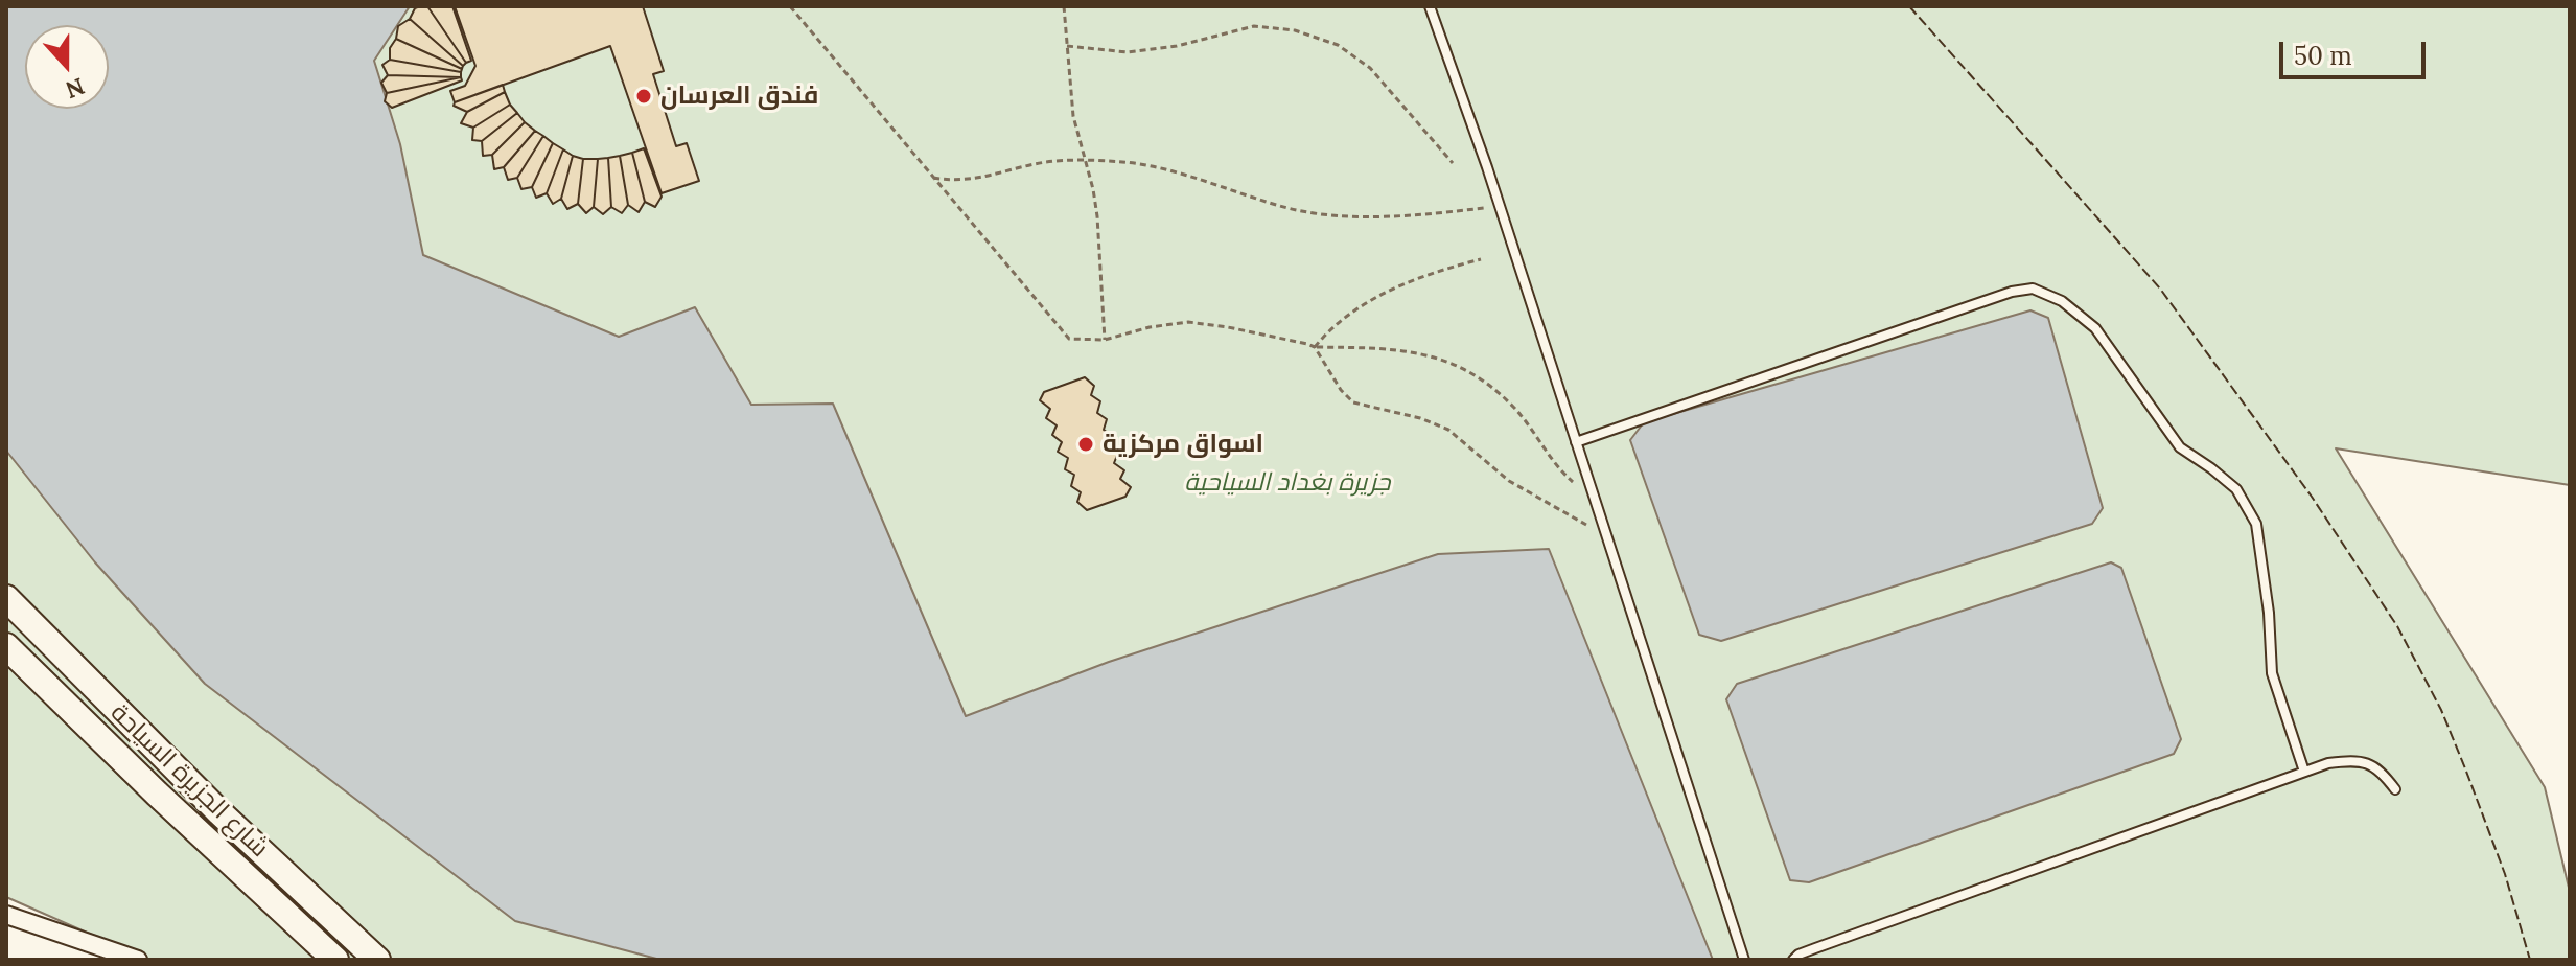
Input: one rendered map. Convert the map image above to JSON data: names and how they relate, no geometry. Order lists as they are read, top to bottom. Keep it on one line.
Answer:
{"streets":{"main road":["شارع الجزيرة السياحة"]},"parks":["جزيرة بغداد السياحية"],"places":["فندق العرسان","اسواق مركزية"],"scale_bar":"50 m","north":"bottom"}
